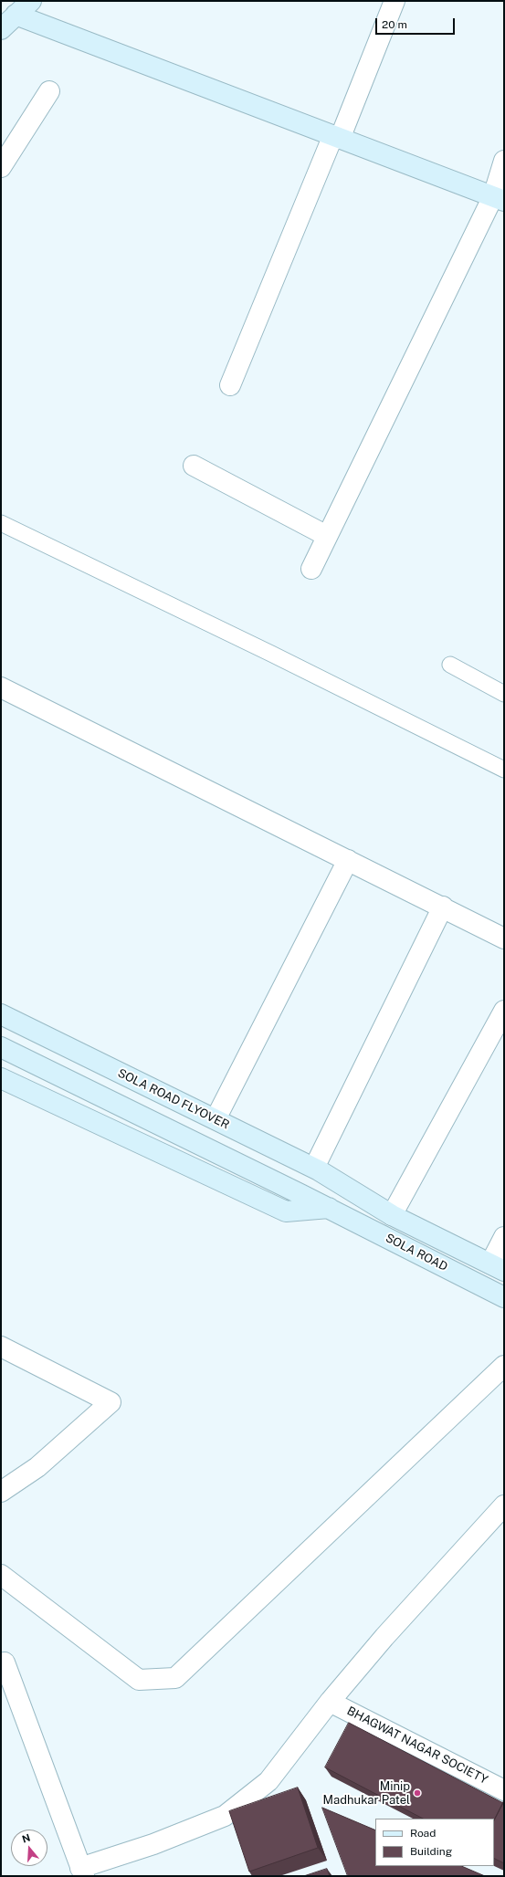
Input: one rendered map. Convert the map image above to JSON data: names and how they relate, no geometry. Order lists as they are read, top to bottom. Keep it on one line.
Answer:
{"streets":{"street":["SOLA ROAD FLYOVER","SOLA ROAD","BHAGWAT NAGAR SOCIETY"]},"crossings":[["SOLA ROAD FLYOVER","SOLA ROAD"]],"places":["Minip Madhukar Patel"],"legend":["Road","Building"],"scale_bar":"20 m","north":"top"}
